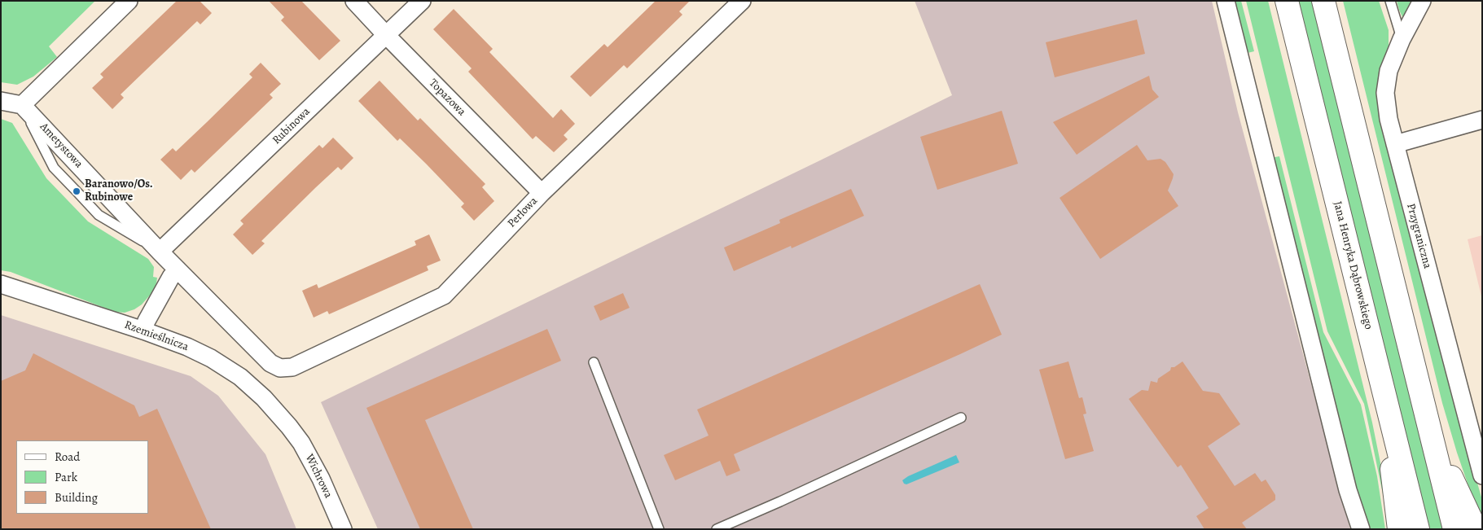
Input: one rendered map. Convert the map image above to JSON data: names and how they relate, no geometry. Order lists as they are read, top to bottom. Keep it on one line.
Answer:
{"streets":{"main road":["Jana Henryka Dąbrowskiego"],"street":["Topazowa","Rubinowa","Ametystowa","Perłowa","Przygraniczna","Rzemieślnicza","Wichrowa"]},"crossings":[["Topazowa","Rubinowa"],["Topazowa","Perłowa"],["Rubinowa","Ametystowa"],["Ametystowa","Perłowa"],["Rzemieślnicza","Wichrowa"]],"places":["Baranowo/Os. Rubinowe"],"legend":["Road","Park","Building"]}
